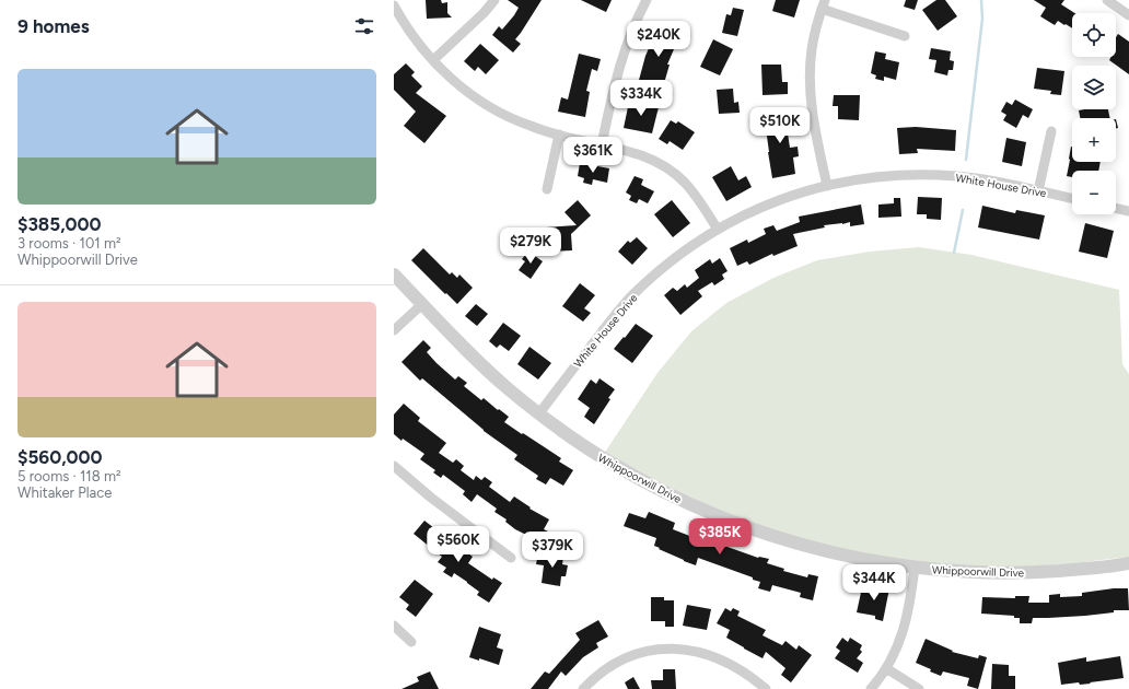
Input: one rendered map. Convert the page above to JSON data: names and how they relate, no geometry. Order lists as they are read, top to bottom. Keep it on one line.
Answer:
{"streets":{"street":["White House Drive","Whippoorwill Drive"]},"crossings":[["White House Drive","Whippoorwill Drive"]],"page":{"heading":"9 homes","map_buttons":["+","−"],"price":["$240K","$334K","$510K","$361K","$279K","$385K","$560K","$379K","$344K"],"list":[{"name":"$385,000","note":"3 rooms · 101 m² · Whippoorwill Drive"},{"name":"$560,000","note":"5 rooms · 118 m² · Whitaker Place"}]}}
